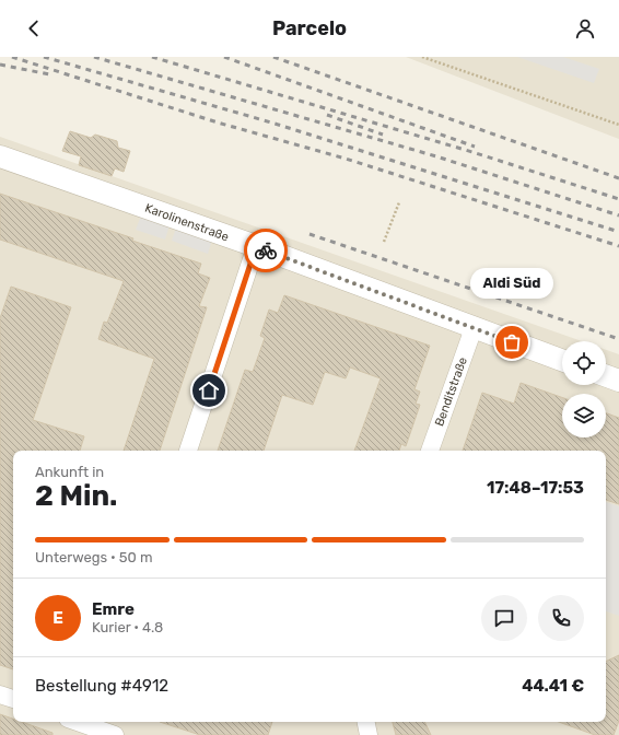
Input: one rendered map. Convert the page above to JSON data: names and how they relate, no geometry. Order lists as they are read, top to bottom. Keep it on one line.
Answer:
{"streets":{"street":["Karolinenstraße","Benditstraße"]},"crossings":[["Karolinenstraße","Benditstraße"]],"places":["Aldi Süd"],"page":{"header":"Parcelo","bubble":"Aldi Süd","heading":["2 Min.","Ankunft in","17:48–17:53"],"panel":["Emre","Kurier · 4.8","Bestellung #4912","44.41 €"],"bar":"Unterwegs · 50 m","round":"E"}}
